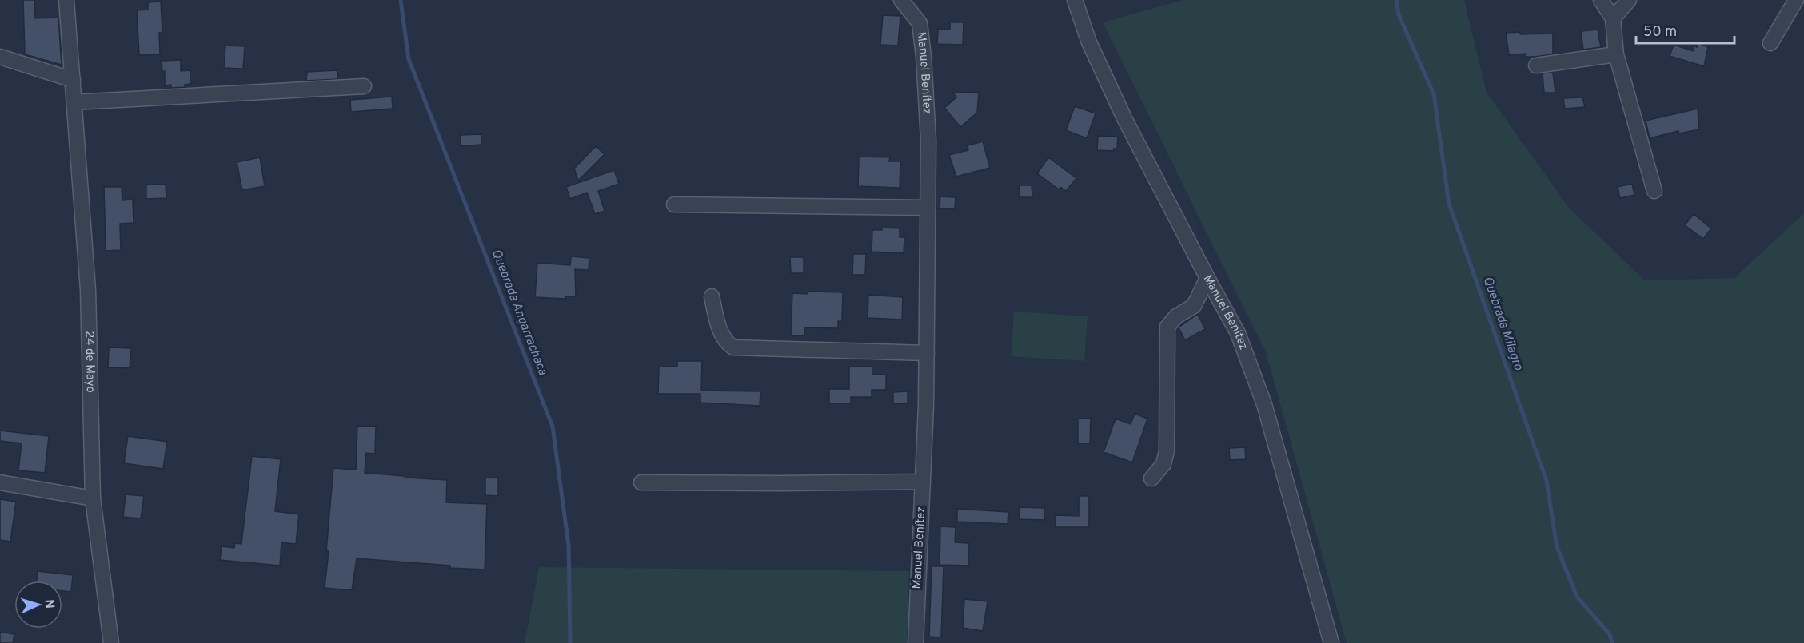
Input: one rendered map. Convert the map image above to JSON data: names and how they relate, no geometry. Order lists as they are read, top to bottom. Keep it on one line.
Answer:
{"streets":{"street":["Manuel Benítez","24 de Mayo"]},"water":["Quebrada Angarrachaca","Quebrada Milagro"],"scale_bar":"50 m","north":"right"}
